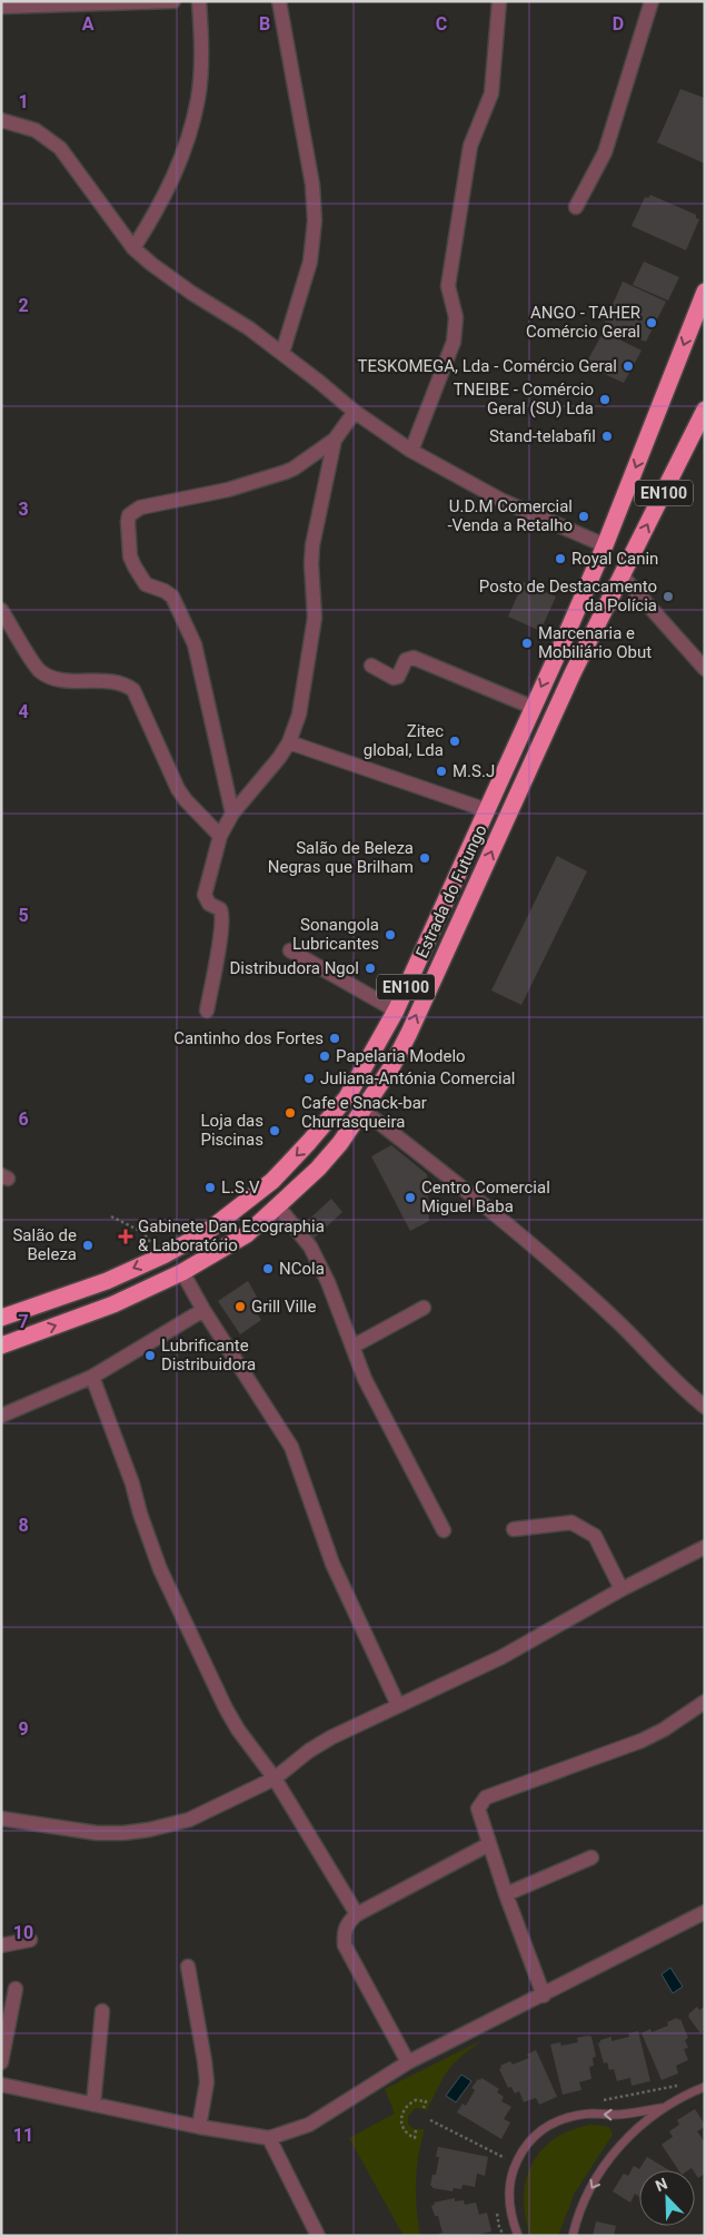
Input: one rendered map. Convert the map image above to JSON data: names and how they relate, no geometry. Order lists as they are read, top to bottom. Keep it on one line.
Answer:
{"streets":{"highway":["EN100","Estrada do Futungo"]},"places":{"other":["ANGO - TAHER Comércio Geral","TESKOMEGA, Lda - Comércio Geral","TNEIBE - Comércio Geral (SU) Lda","Stand-telabafil","U.D.M Comercial -Venda a Retalho","Royal Canin","Posto de Destacamento da Polícia","Marcenaria e Mobiliário Obut","Zitec global, Lda","M.S.J","Salão de Beleza Negras que Brilham","Sonangola Lubricantes","Distribudora Ngol","Cantinho dos Fortes","Papelaria Modelo","Juliana-Antónia Comercial","Cafe e Snack-bar Churrasqueira","Loja das Piscinas","L.S.V","Centro Comercial Miguel Baba","Salão de Beleza","NCola","Grill Ville","Lubrificante Distribuidora"],"health":["Gabinete Dan Ecographia & Laboratório"]},"north":"top left","grid":{"columns":["A","B","C","D"],"rows":["1","2","3","4","5","6","7","8","9","10","11"]}}
